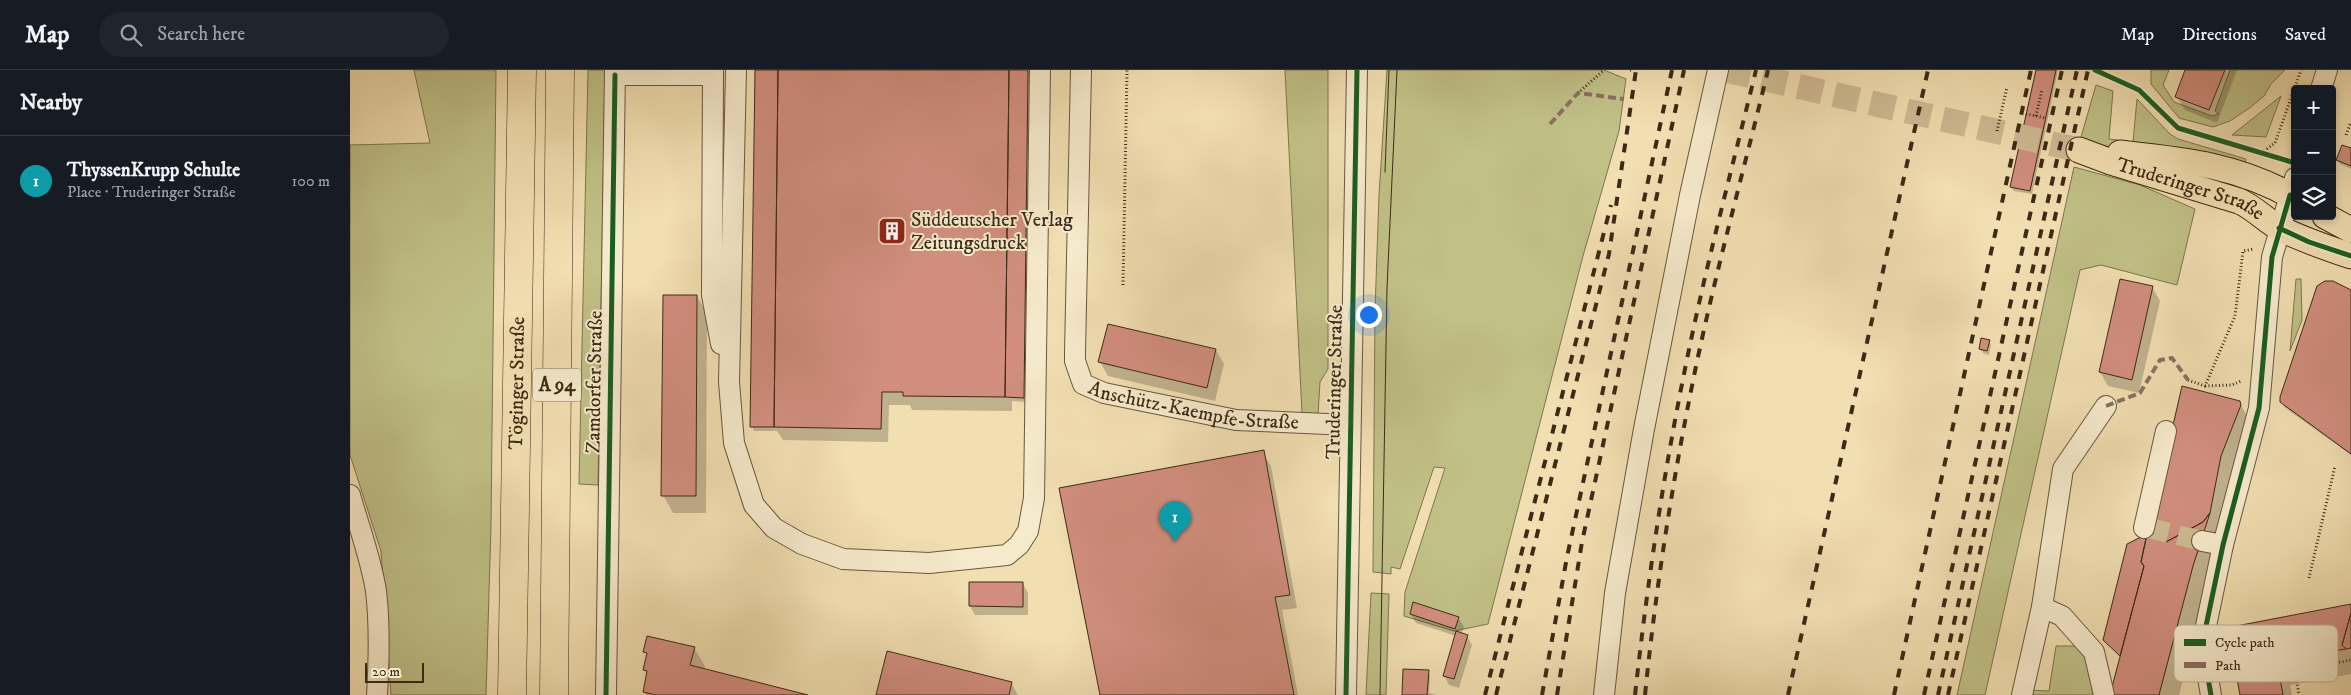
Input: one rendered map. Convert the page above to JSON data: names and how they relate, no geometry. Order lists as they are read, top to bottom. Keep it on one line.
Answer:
{"streets":{"highway":["Töginger Straße","A 94"],"main road":["Truderinger Straße"],"street":["Zamdorfer Straße","Anschütz-Kaempfe-Straße"]},"crossings":[["Truderinger Straße","Anschütz-Kaempfe-Straße"]],"places":{"building":["Süddeutscher Verlag Zeitungsdruck"]},"legend":["Cycle path","Path"],"scale_bar":"20 m","page":{"header":"Map","search":"Search here","nav":["Map","Directions","Saved"],"heading":"Nearby","map_buttons":["+","−"],"list":[{"mark":"1","name":"ThyssenKrupp Schulte","note":"Place · Truderinger Straße","value":"100 m"}],"pins":"1","scale":"20 m"}}
